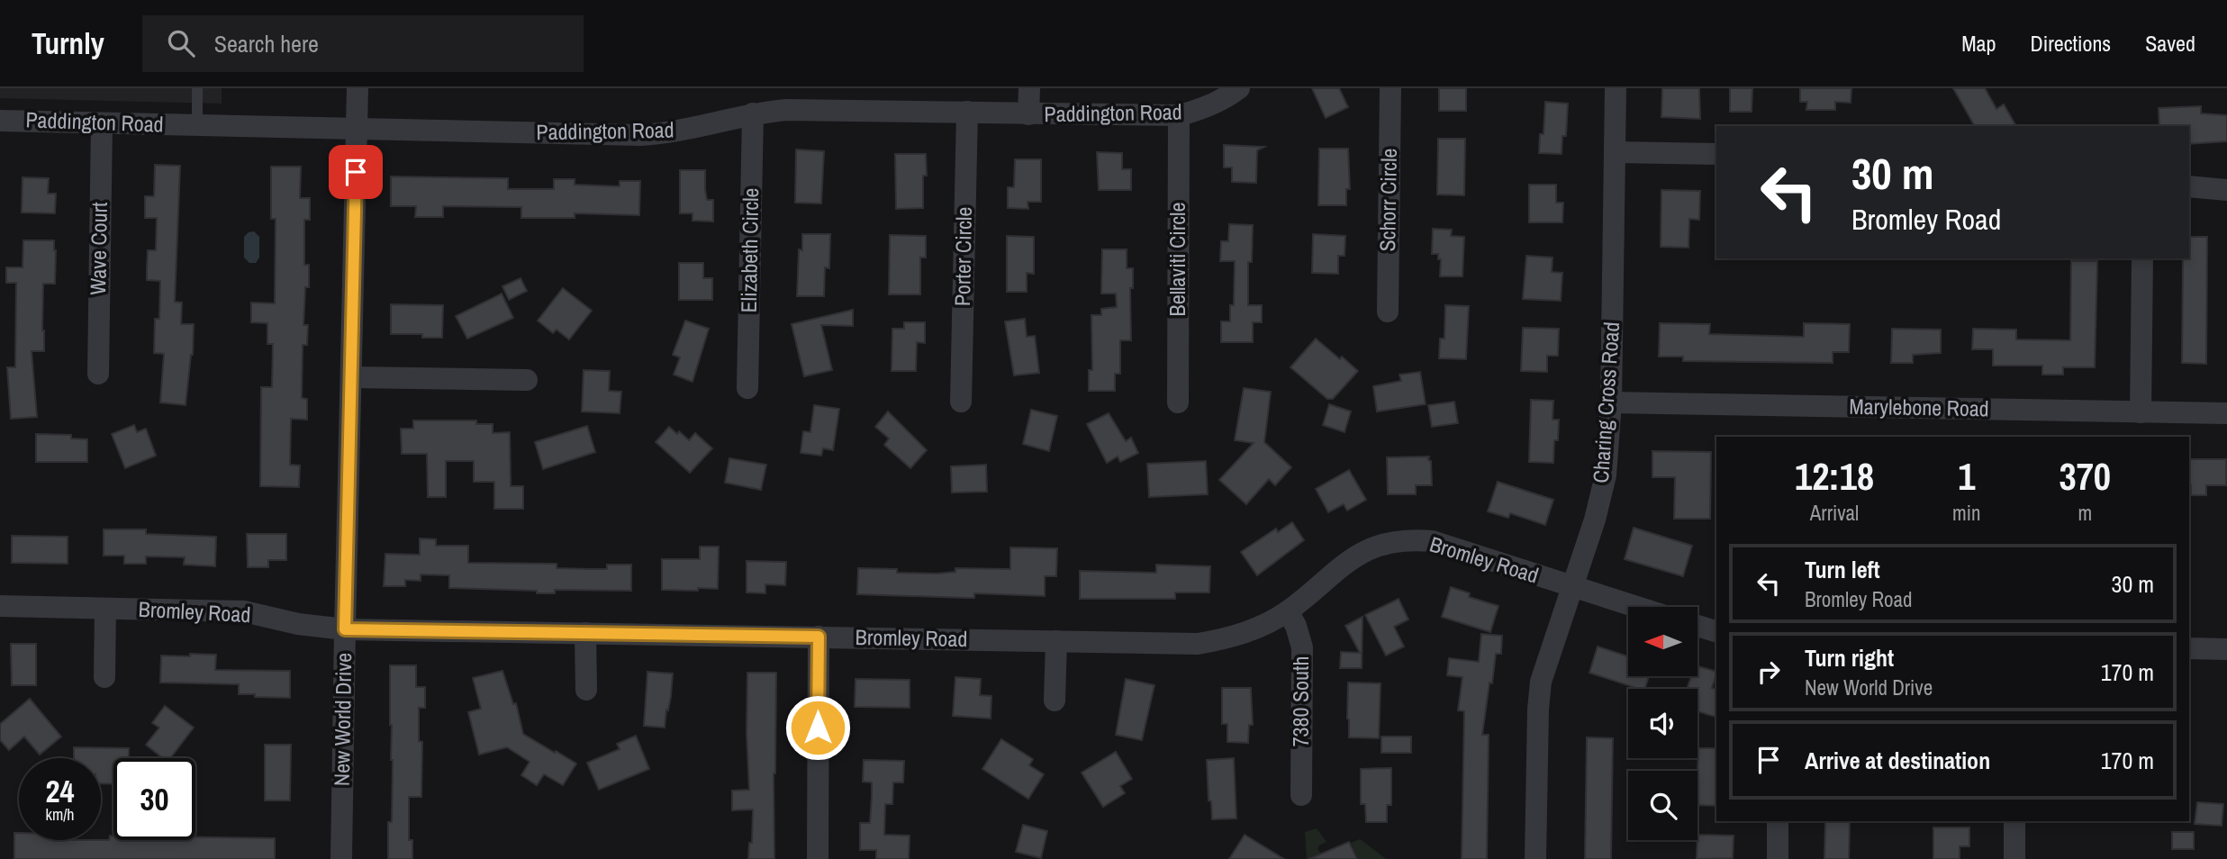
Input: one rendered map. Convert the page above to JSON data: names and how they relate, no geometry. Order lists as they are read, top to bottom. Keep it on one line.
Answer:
{"streets":{"street":["Paddington Road","Schorr Circle","Wave Court","Elizabeth Circle","Porter Circle","Bellaviti Circle","Charing Cross Road","Marylebone Road","Bromley Road","7380 South","New World Drive"]},"crossings":[["Paddington Road","Wave Court"],["Paddington Road","Elizabeth Circle"],["Paddington Road","Porter Circle"],["Paddington Road","Bellaviti Circle"],["Paddington Road","New World Drive"],["Charing Cross Road","Marylebone Road"],["Charing Cross Road","Bromley Road"],["Bromley Road","7380 South"],["Bromley Road","New World Drive"]],"north":"left","page":{"header":"Turnly","search":"Search here","nav":["Map","Directions","Saved"],"turn":["30 m","Bromley Road"],"eta":["12:18","Arrival","1","min","370","m"],"list":[{"name":"Turn left","note":"Bromley Road","value":"30 m"},{"name":"Turn right","note":"New World Drive","value":"170 m"},{"name":"Arrive at destination","value":"170 m"}],"speed":"24 km/h","limit":"30"}}
